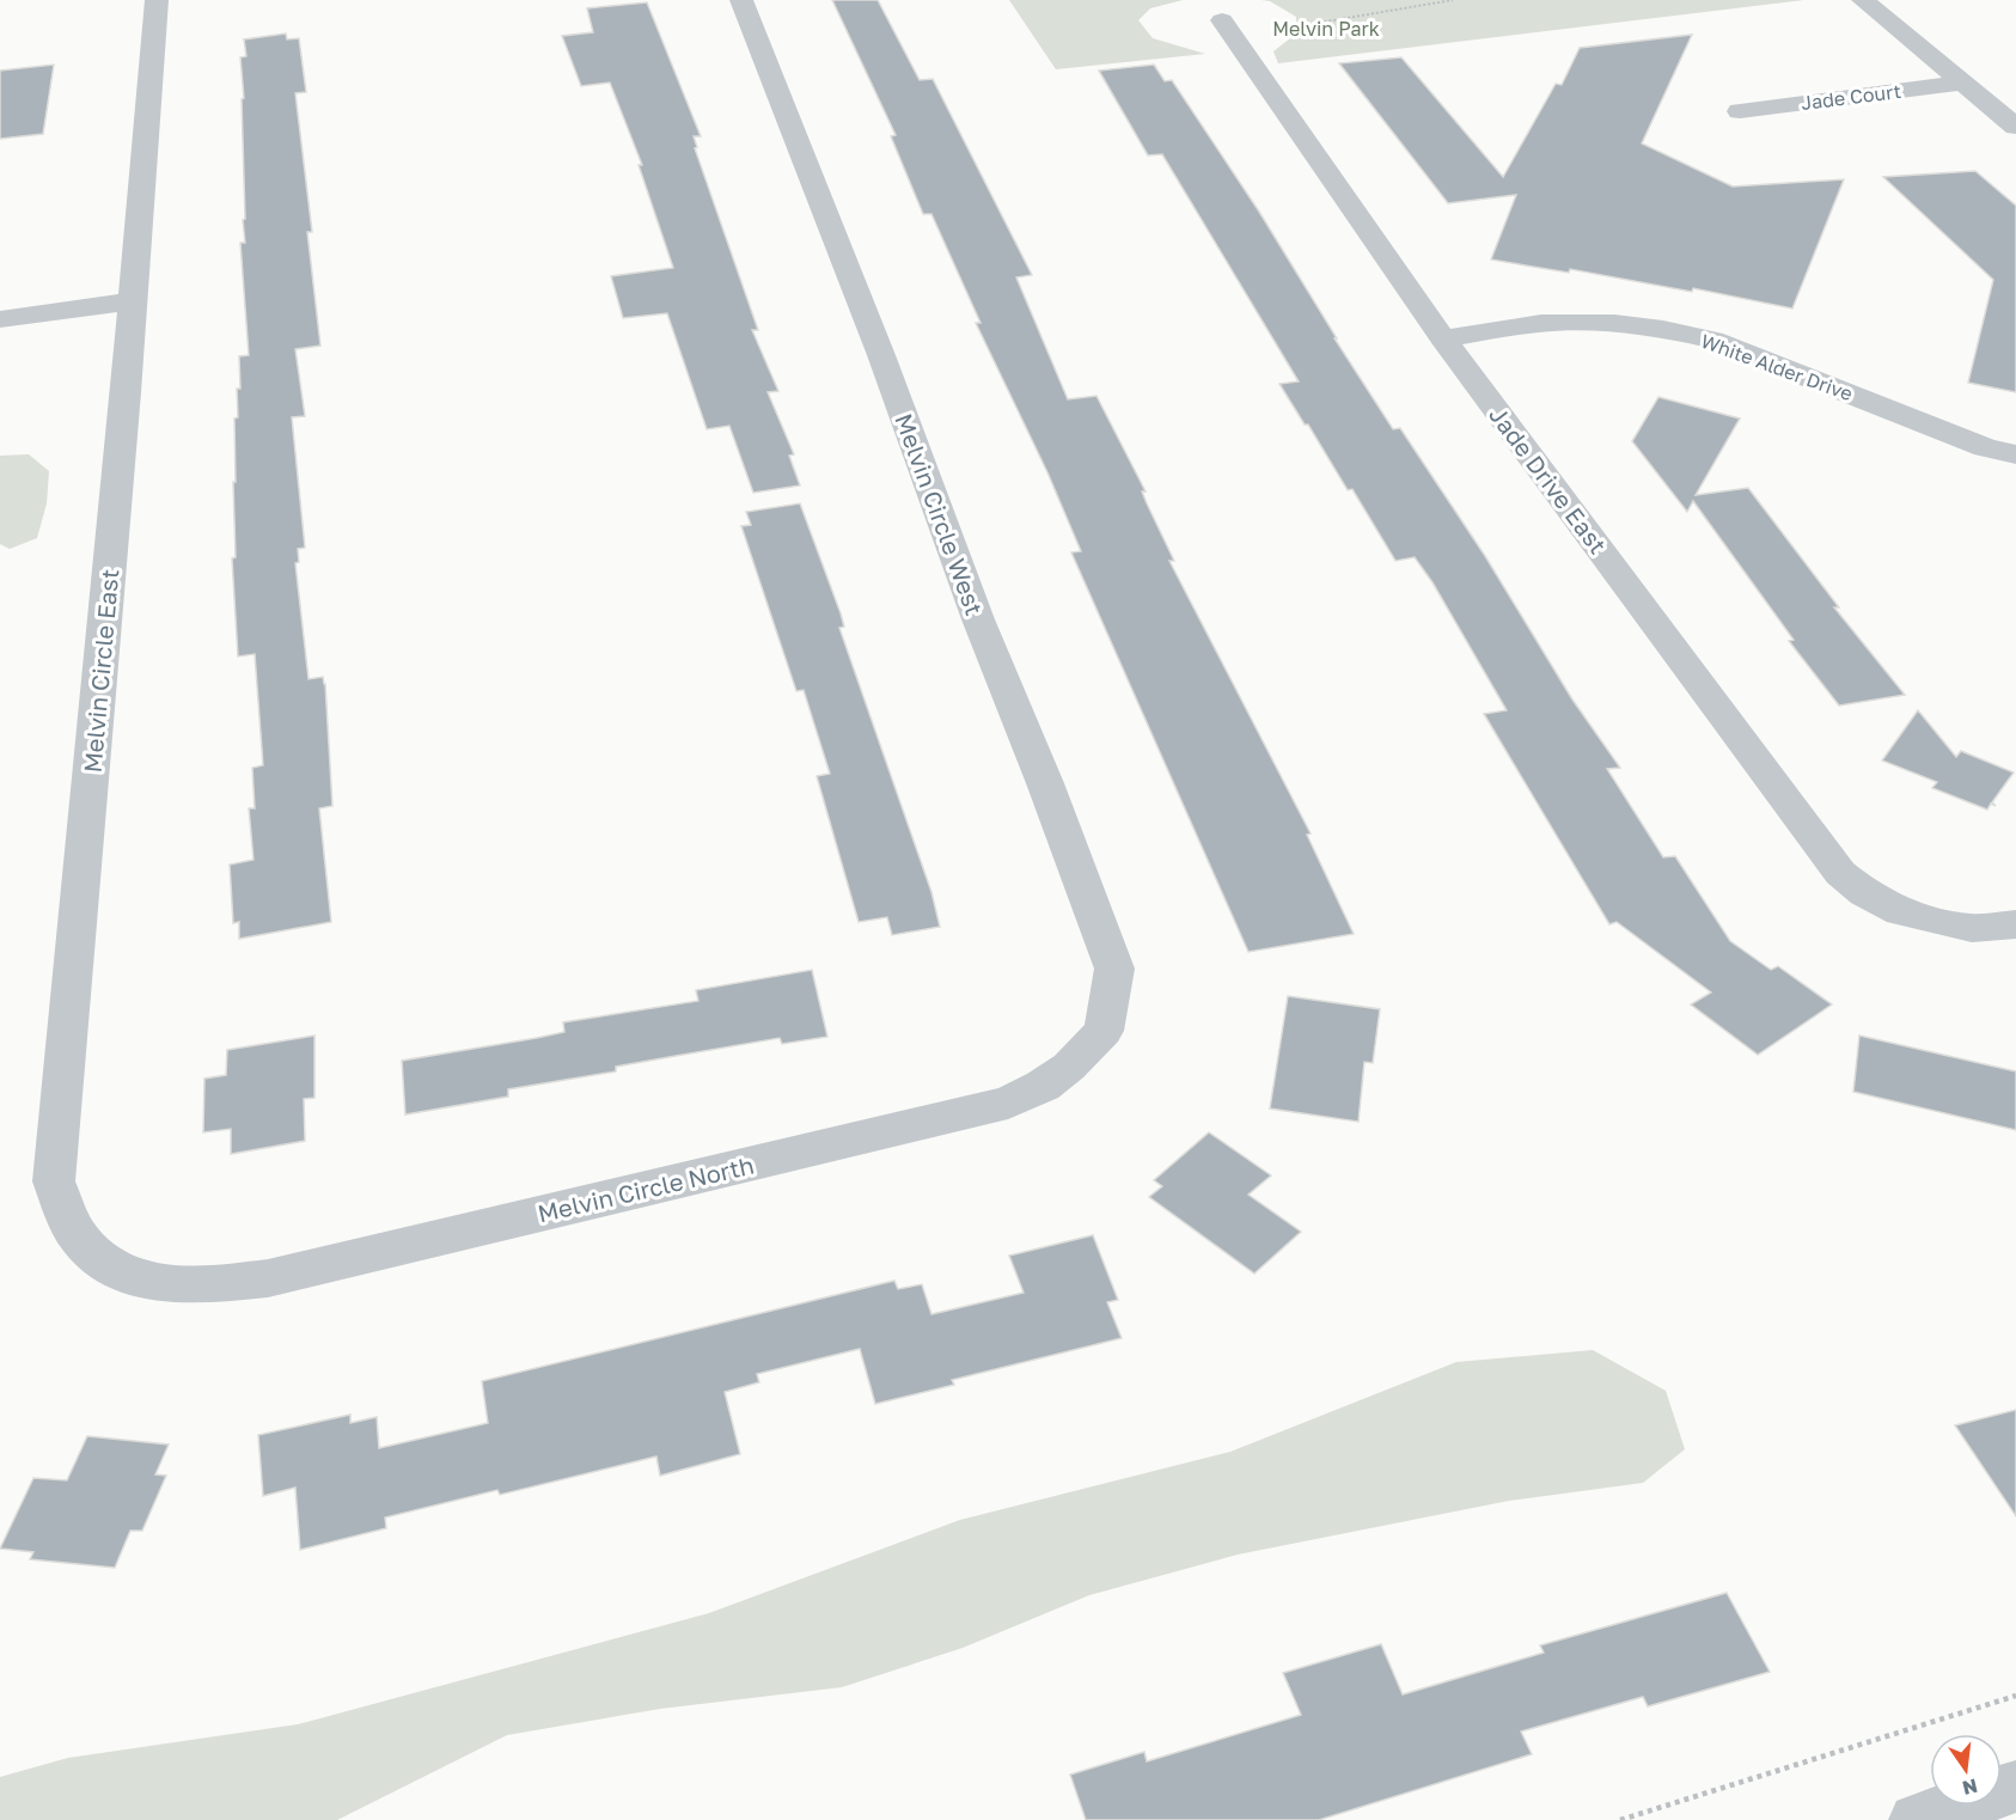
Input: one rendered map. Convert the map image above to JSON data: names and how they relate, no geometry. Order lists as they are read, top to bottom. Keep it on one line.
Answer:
{"streets":{"street":["Jade Court","White Alder Drive","Jade Drive East","Melvin Circle West","Melvin Circle East","Melvin Circle North"]},"crossings":[["White Alder Drive","Jade Drive East"],["Melvin Circle West","Melvin Circle North"],["Melvin Circle East","Melvin Circle North"]],"parks":["Melvin Park"],"north":"bottom"}
